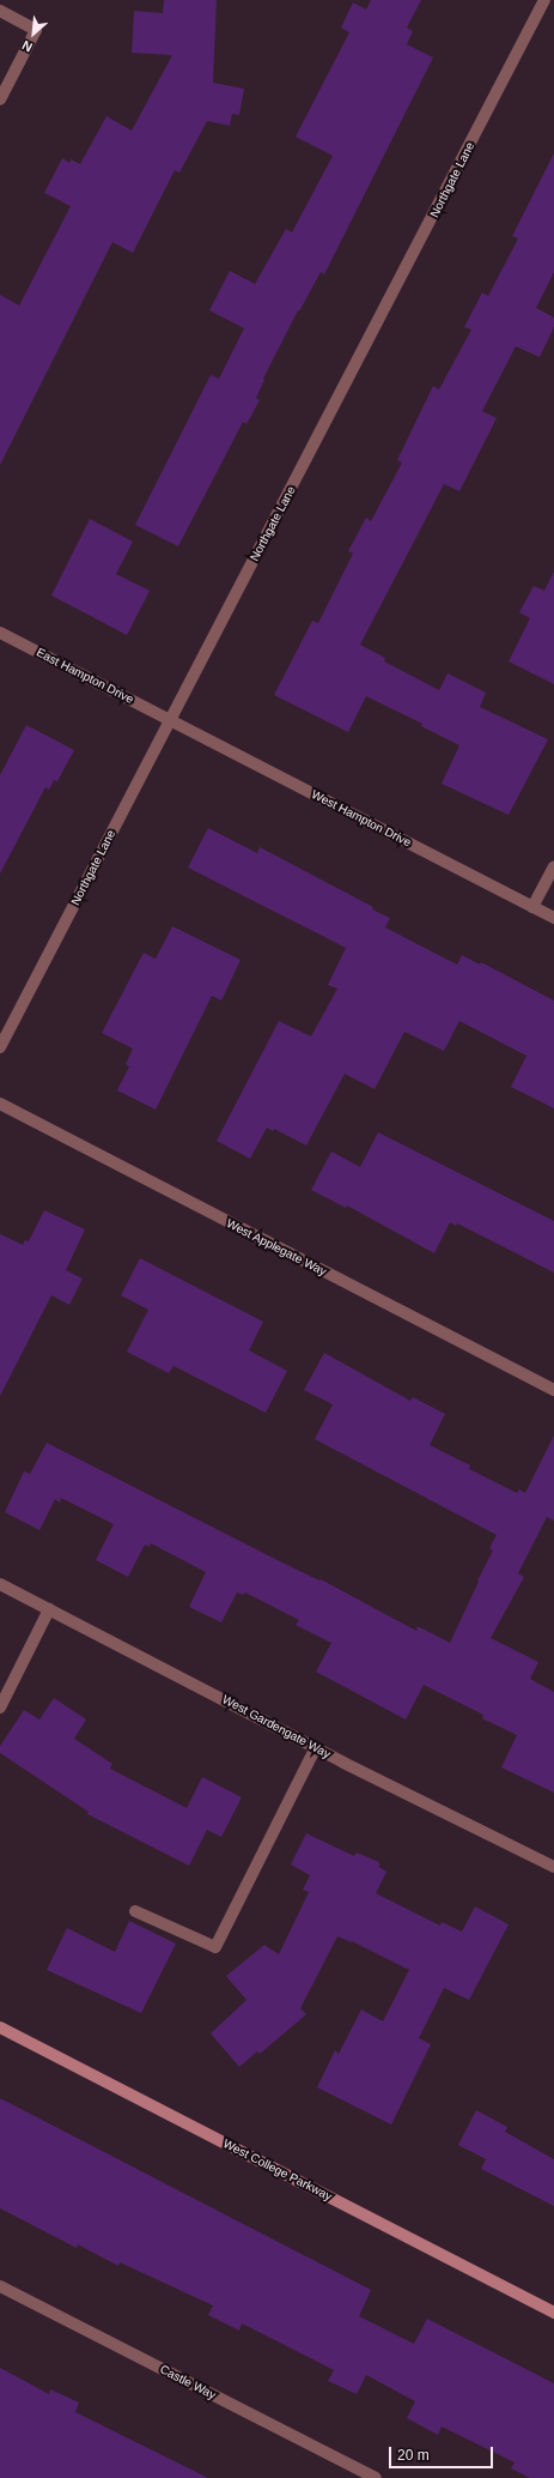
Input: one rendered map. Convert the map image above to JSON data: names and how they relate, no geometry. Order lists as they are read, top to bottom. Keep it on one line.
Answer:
{"streets":{"main road":["West College Parkway"],"street":["Northgate Lane","East Hampton Drive","West Hampton Drive","West Applegate Way","West Gardengate Way","Castle Way"]},"crossings":[["Northgate Lane","East Hampton Drive"],["Northgate Lane","West Hampton Drive"],["East Hampton Drive","West Hampton Drive"]],"scale_bar":"20 m","north":"bottom left"}
